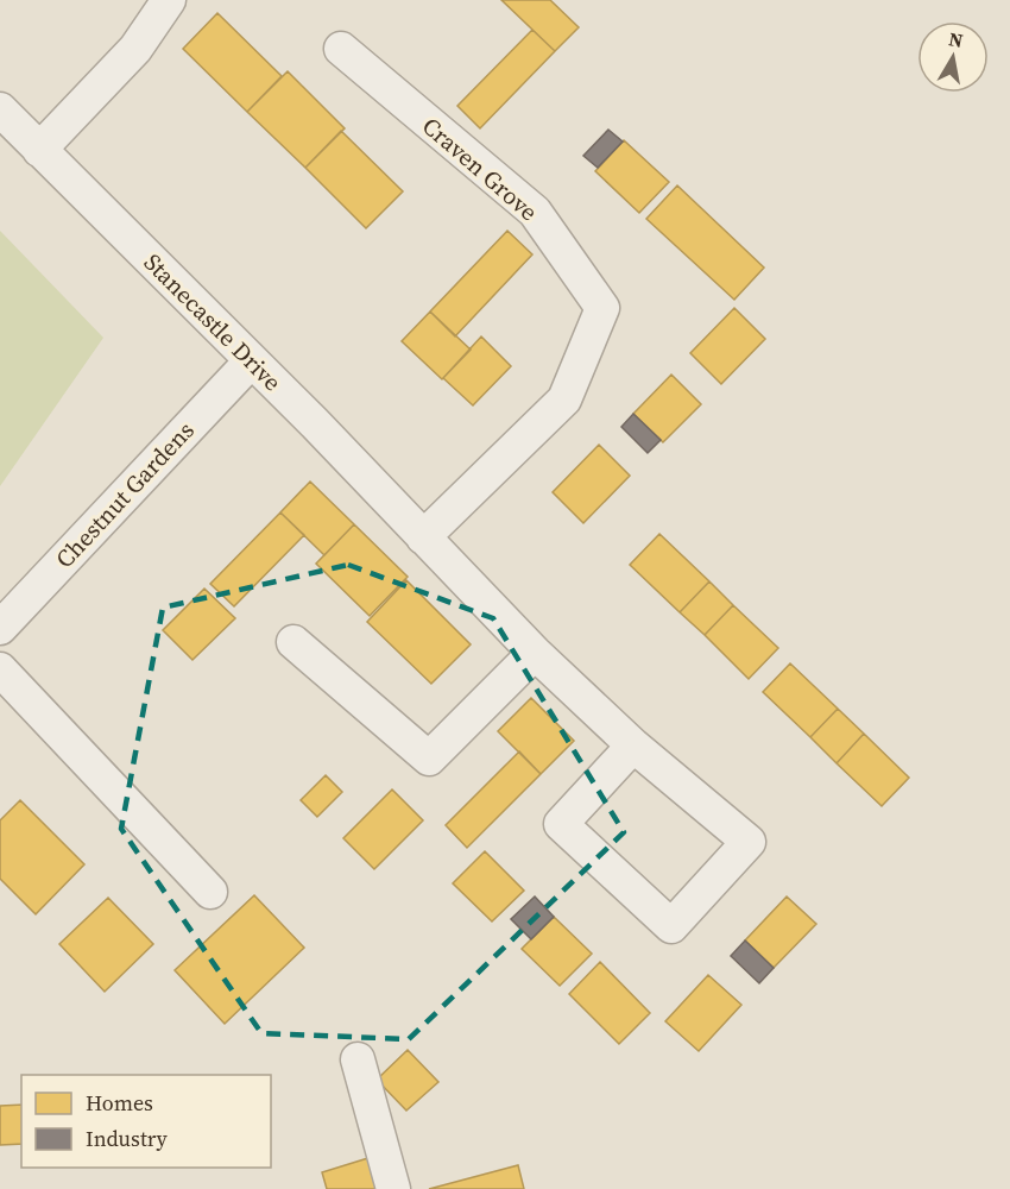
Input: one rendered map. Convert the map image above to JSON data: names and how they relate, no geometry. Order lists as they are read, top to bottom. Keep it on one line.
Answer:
{"streets":{"street":["Craven Grove","Stanecastle Drive","Chestnut Gardens"]},"crossings":[["Craven Grove","Stanecastle Drive"],["Stanecastle Drive","Chestnut Gardens"]],"legend":["Homes","Industry"],"north":"top"}
